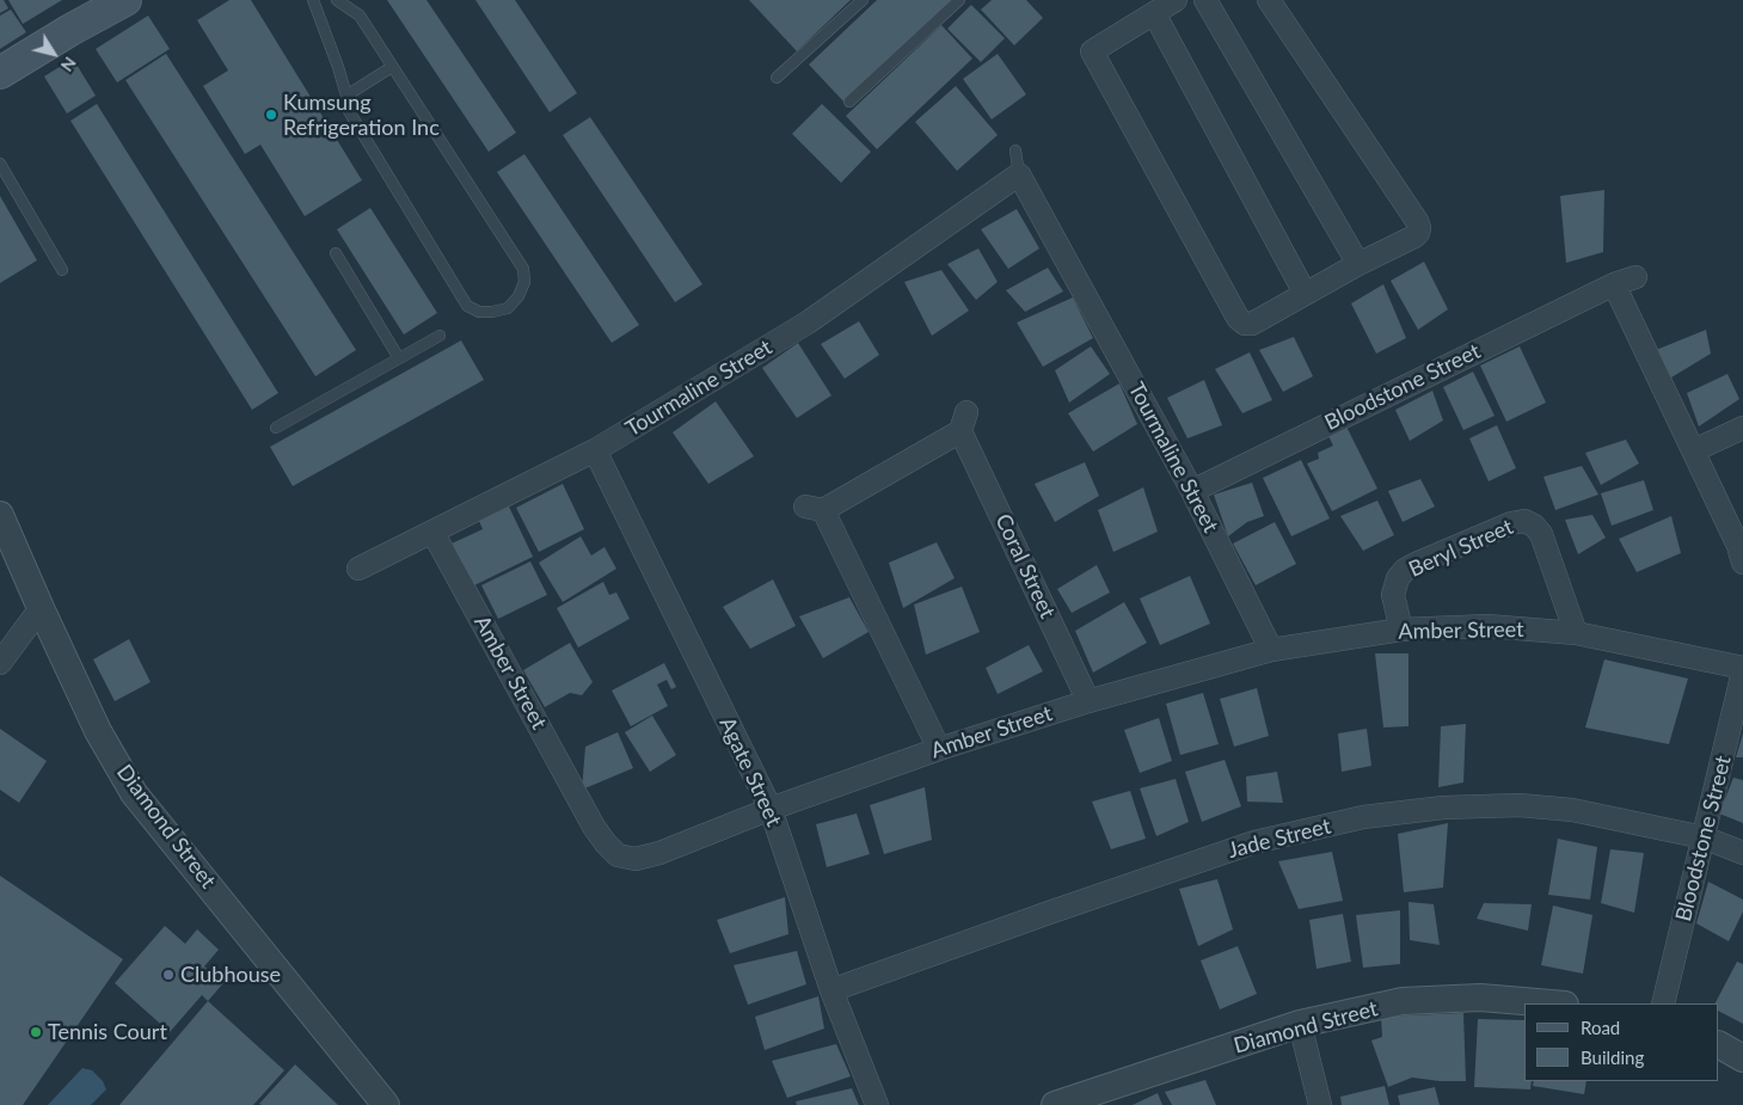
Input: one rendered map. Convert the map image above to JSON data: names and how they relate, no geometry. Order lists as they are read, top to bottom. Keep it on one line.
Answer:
{"streets":{"street":["Bloodstone Street","Tourmaline Street","Beryl Street","Coral Street","Amber Street","Agate Street","Diamond Street","Jade Street"]},"crossings":[["Bloodstone Street","Tourmaline Street"],["Bloodstone Street","Amber Street"],["Bloodstone Street","Jade Street"],["Tourmaline Street","Amber Street"],["Tourmaline Street","Agate Street"],["Beryl Street","Amber Street"],["Coral Street","Amber Street"],["Amber Street","Agate Street"],["Agate Street","Jade Street"]],"places":["Kumsung Refrigeration Inc","Clubhouse","Tennis Court"],"legend":["Road","Building"],"north":"bottom right"}
